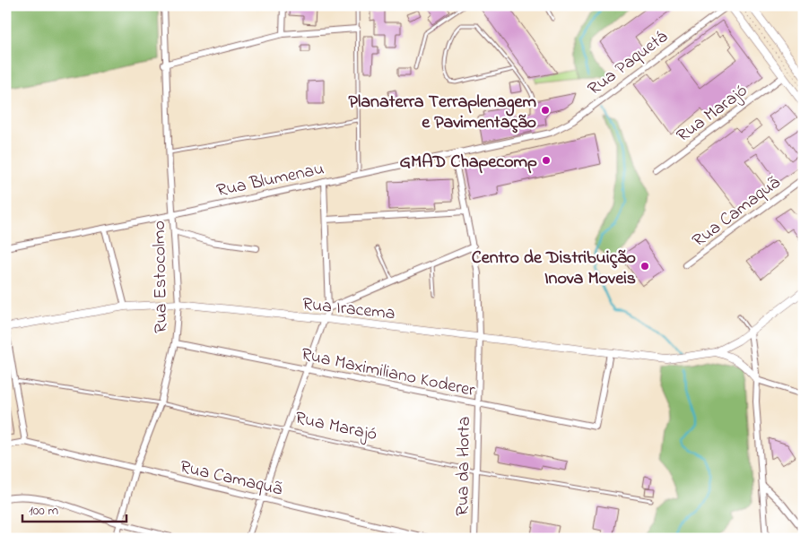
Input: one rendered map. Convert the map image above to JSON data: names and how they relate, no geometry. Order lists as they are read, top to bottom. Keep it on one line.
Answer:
{"streets":{"street":["Rua Paquetá","Rua Marajó","Rua Blumenau","Rua Camaquã","Rua Estocolmo","Rua Iracema","Rua Maximiliano Koderer","Rua da Horta"]},"crossings":[["Rua Paquetá","Rua Blumenau"],["Rua Marajó","Rua Estocolmo"],["Rua Marajó","Rua da Horta"],["Rua Blumenau","Rua Estocolmo"],["Rua Blumenau","Rua da Horta"],["Rua Camaquã","Rua Estocolmo"],["Rua Estocolmo","Rua Iracema"],["Rua Estocolmo","Rua Maximiliano Koderer"],["Rua Iracema","Rua Maximiliano Koderer"],["Rua Iracema","Rua da Horta"],["Rua Maximiliano Koderer","Rua da Horta"]],"places":["Planaterra Terraplenagem e Pavimentação","GMAD Chapecomp","Centro de Distribuição Inova Moveis"],"scale_bar":"100 m"}
